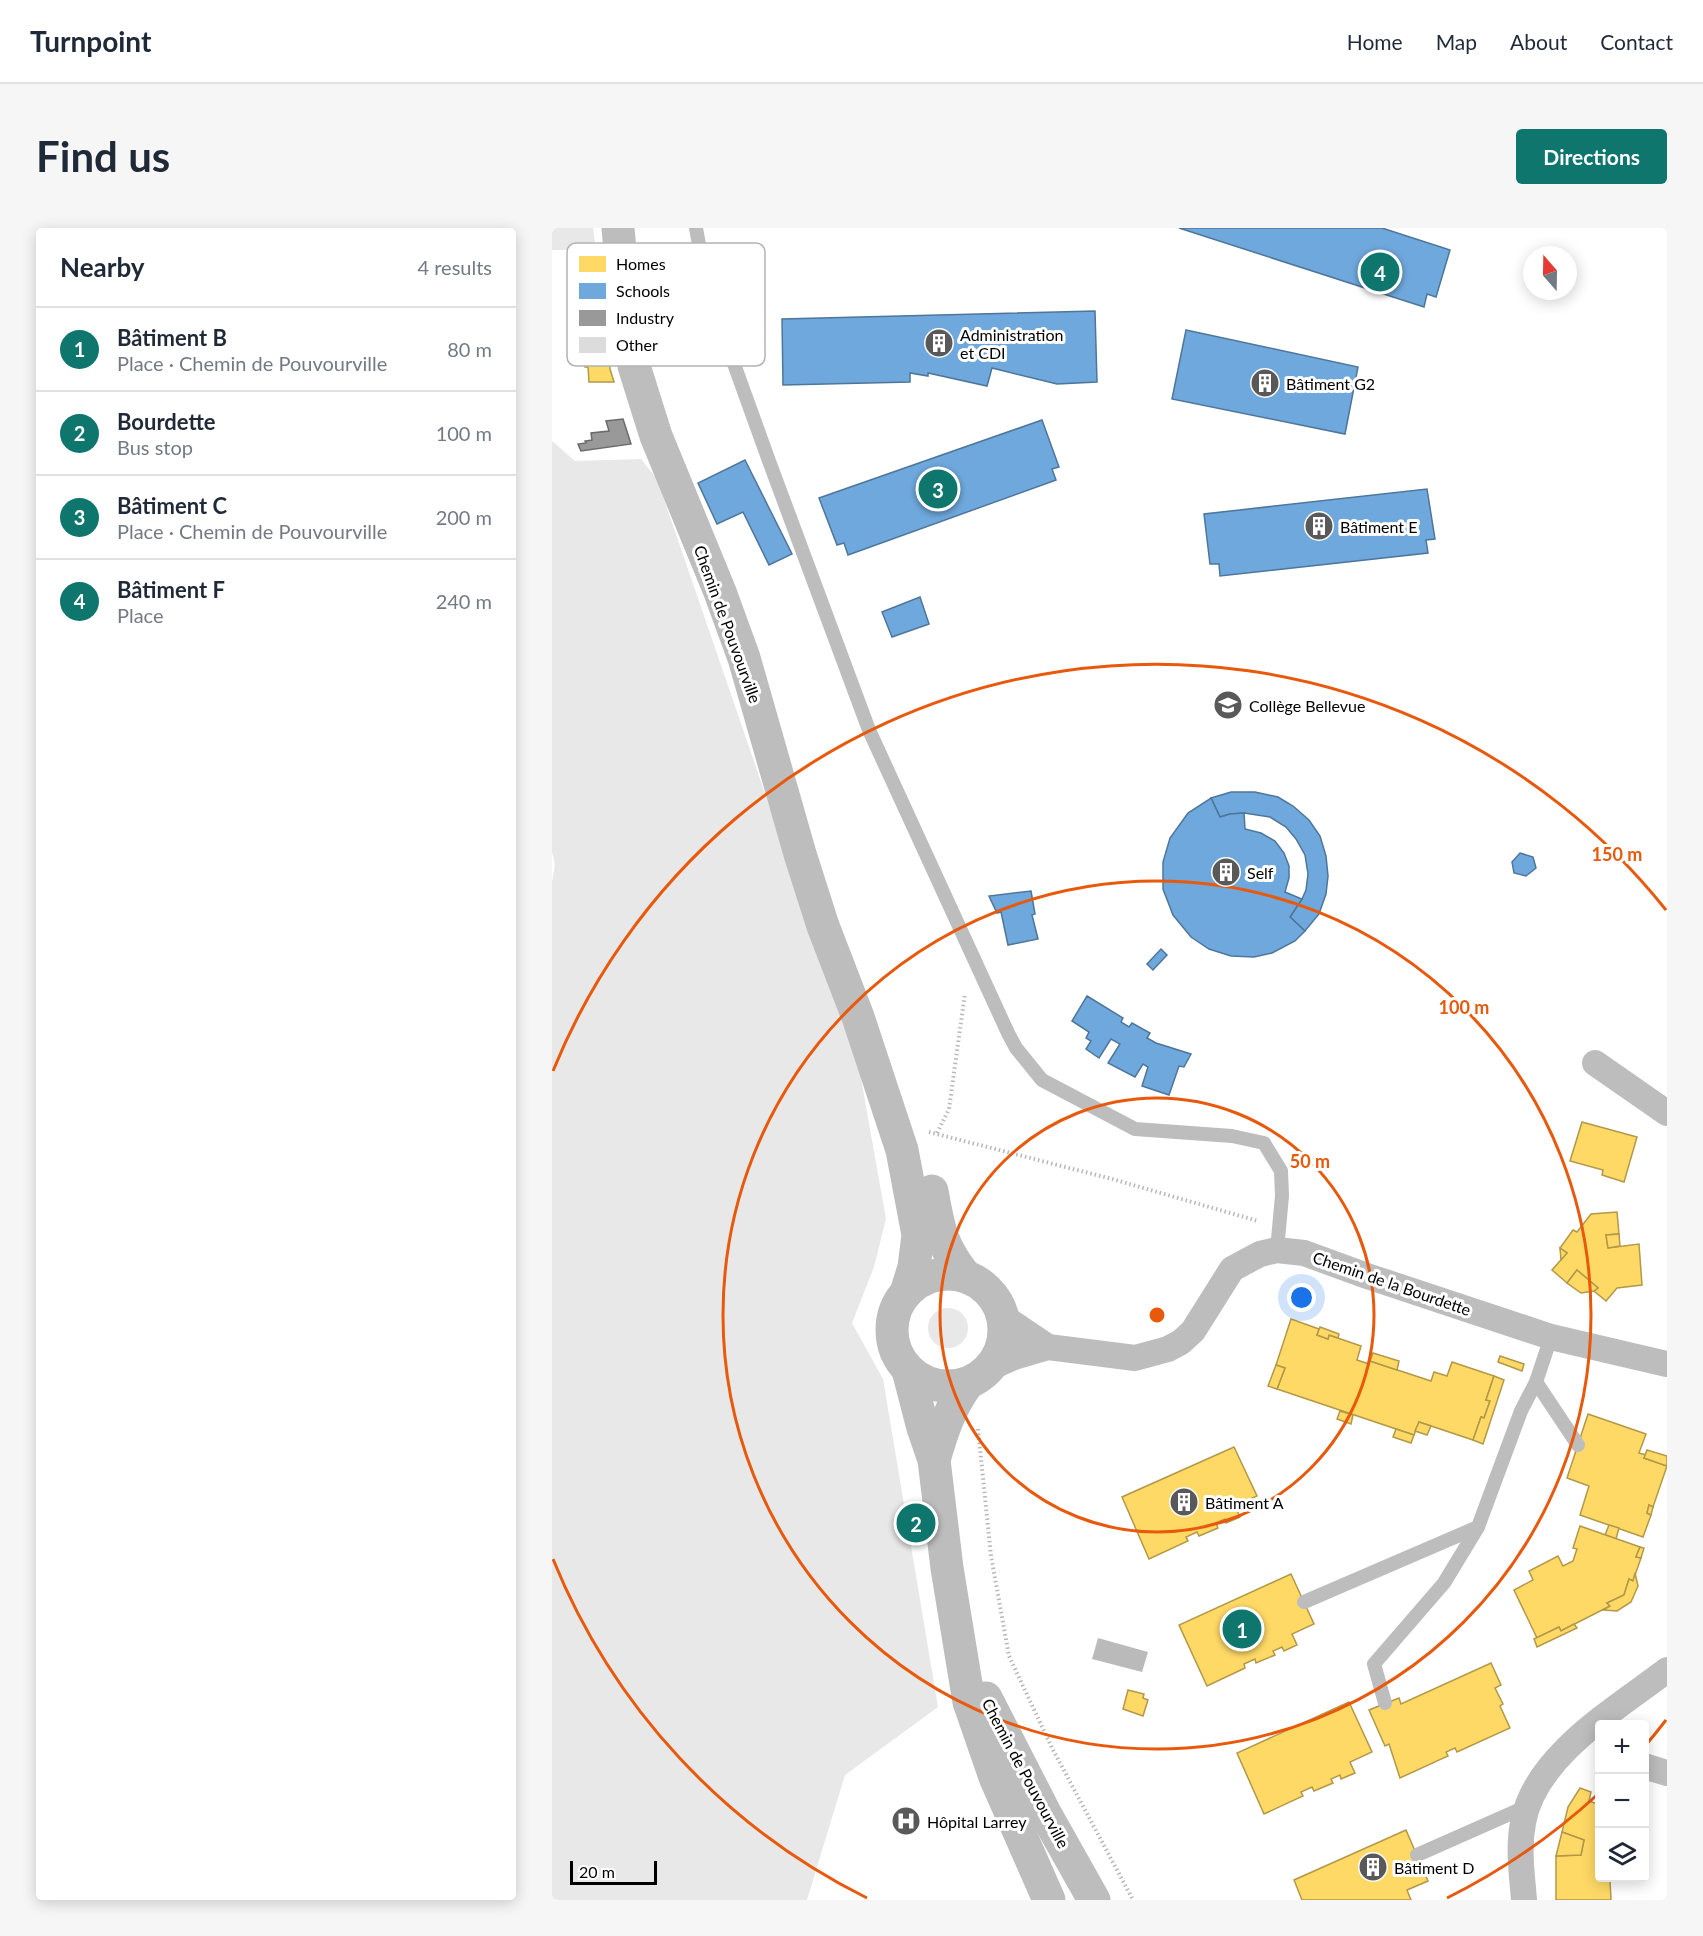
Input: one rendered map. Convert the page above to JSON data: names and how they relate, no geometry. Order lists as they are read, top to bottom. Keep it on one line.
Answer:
{"streets":{"street":["Chemin de Pouvourville","Chemin de la Bourdette"]},"crossings":[["Chemin de Pouvourville","Chemin de la Bourdette"]],"places":{"building":["Administration et CDI","Bâtiment G2","Bâtiment E","Self","Bâtiment A","Bâtiment D"],"school or university":["Collège Bellevue"],"hospital":["Hôpital Larrey"]},"legend":["Homes","Schools","Industry","Other"],"scale_bar":"20 m","north":"top","page":{"header":"Turnpoint","nav":["Home","Map","About","Contact"],"buttons":"Directions","title":"Find us","heading":["Nearby","4 results"],"pins":["4","3","2","1"],"list":[{"mark":"1","name":"Bâtiment B","note":"Place · Chemin de Pouvourville","value":"80 m"},{"mark":"2","name":"Bourdette","note":"Bus stop","value":"100 m"},{"mark":"3","name":"Bâtiment C","note":"Place · Chemin de Pouvourville","value":"200 m"},{"mark":"4","name":"Bâtiment F","note":"Place","value":"240 m"}],"map_buttons":["+","−"],"scale":"20 m"},"rings":["150 m","100 m","50 m"]}
